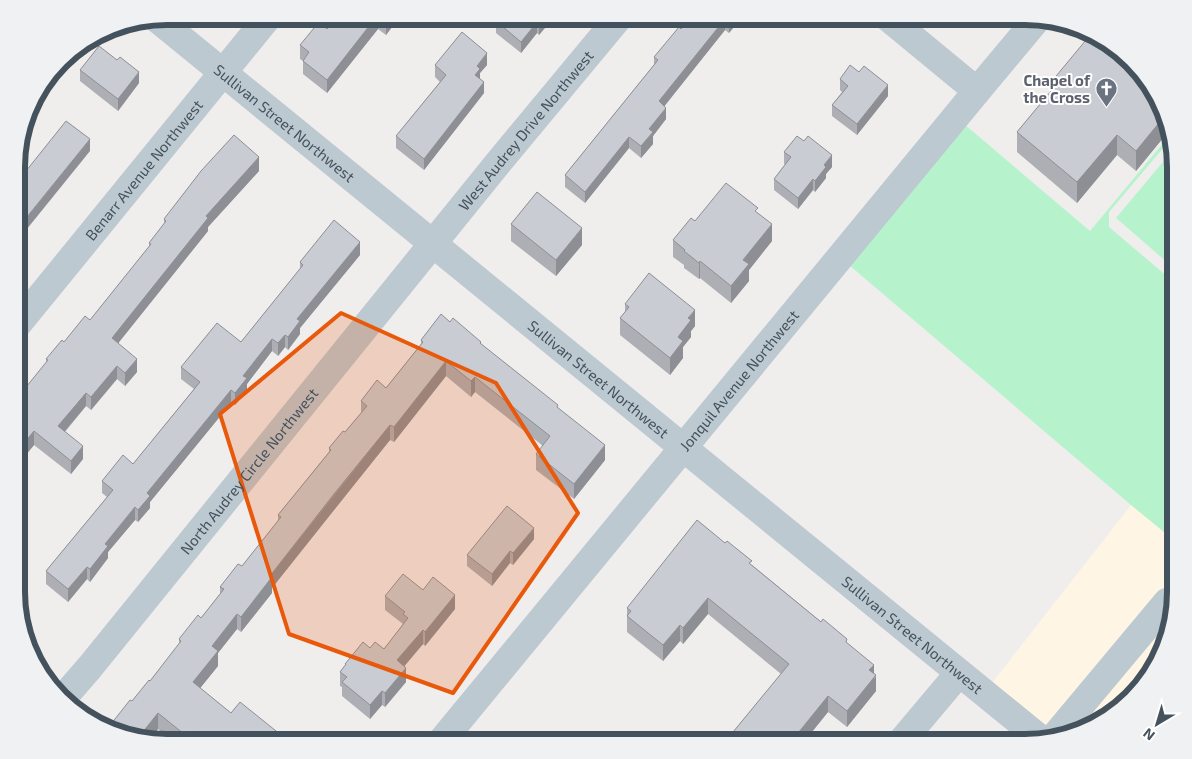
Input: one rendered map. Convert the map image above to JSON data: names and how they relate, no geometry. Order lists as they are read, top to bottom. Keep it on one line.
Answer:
{"streets":{"street":["Sullivan Street Northwest","West Audrey Drive Northwest","Benarr Avenue Northwest","Jonquil Avenue Northwest","North Audrey Circle Northwest"]},"crossings":[["Sullivan Street Northwest","West Audrey Drive Northwest"],["Sullivan Street Northwest","Benarr Avenue Northwest"],["Sullivan Street Northwest","Jonquil Avenue Northwest"],["Sullivan Street Northwest","North Audrey Circle Northwest"],["West Audrey Drive Northwest","North Audrey Circle Northwest"]],"places":{"church":["Chapel of the Cross"]},"north":"bottom left"}
